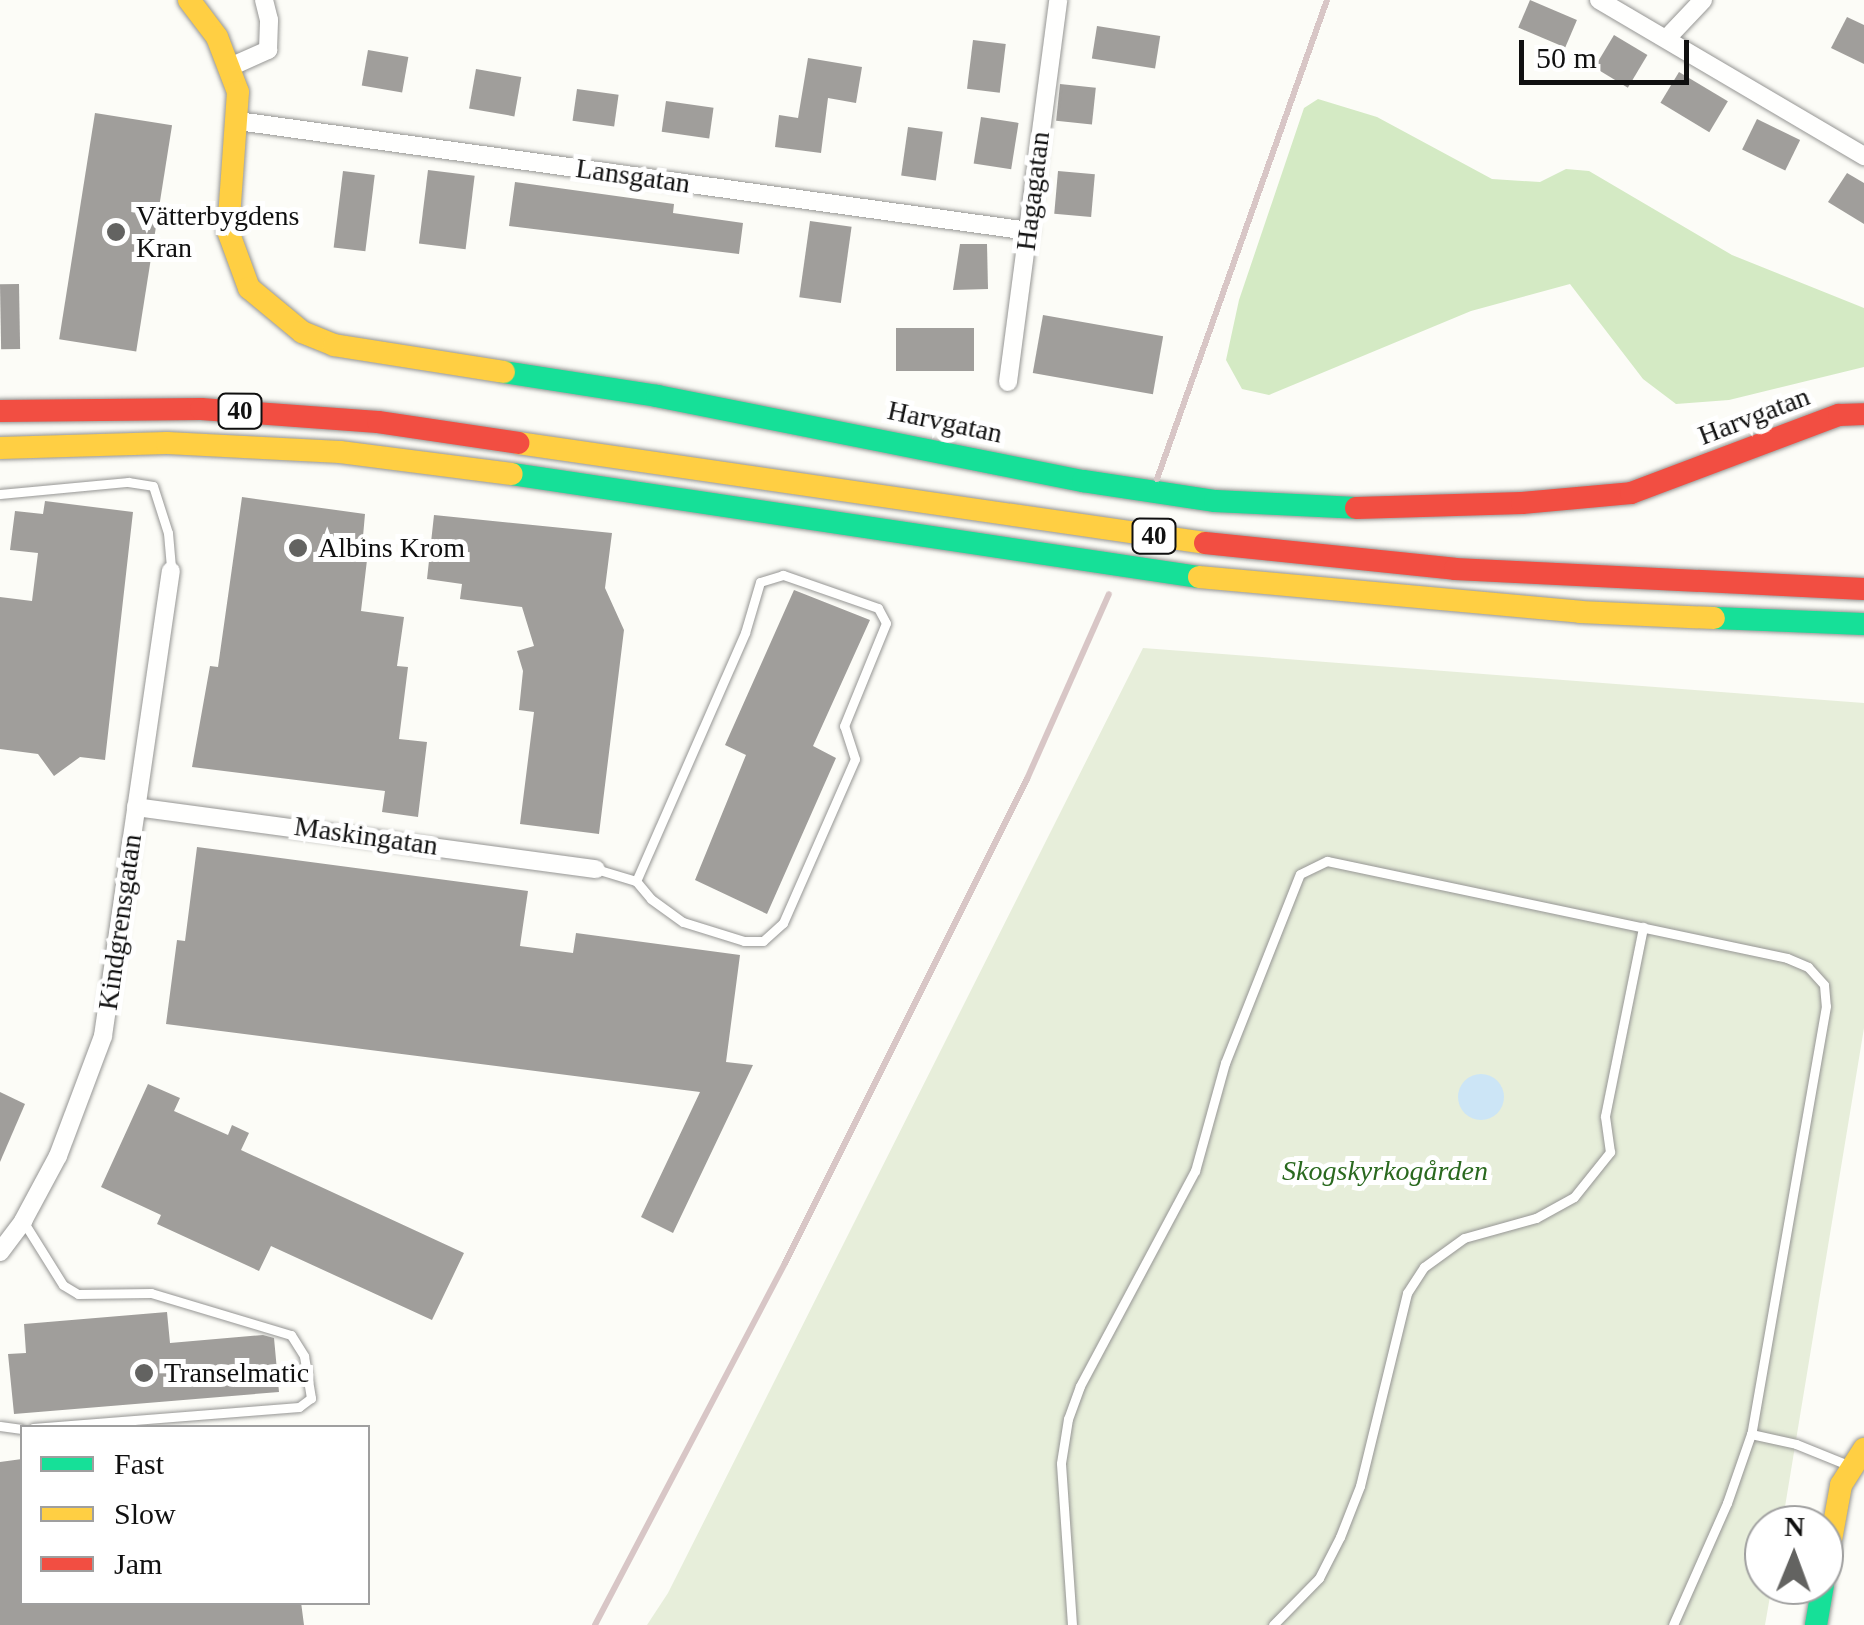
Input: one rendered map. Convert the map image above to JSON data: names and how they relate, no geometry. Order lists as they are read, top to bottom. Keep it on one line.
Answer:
{"streets":{"main road":["40","Harvgatan"],"street":["Lansgatan","Hagagatan","Maskingatan","Kindgrensgatan"]},"crossings":[["Lansgatan","Hagagatan"],["Lansgatan","Harvgatan"],["Maskingatan","Kindgrensgatan"]],"parks":["Skogskyrkogården"],"places":["Vätterbygdens Kran","Albins Krom","Transelmatic"],"legend":["Fast","Slow","Jam"],"scale_bar":"50 m","north":"top"}
